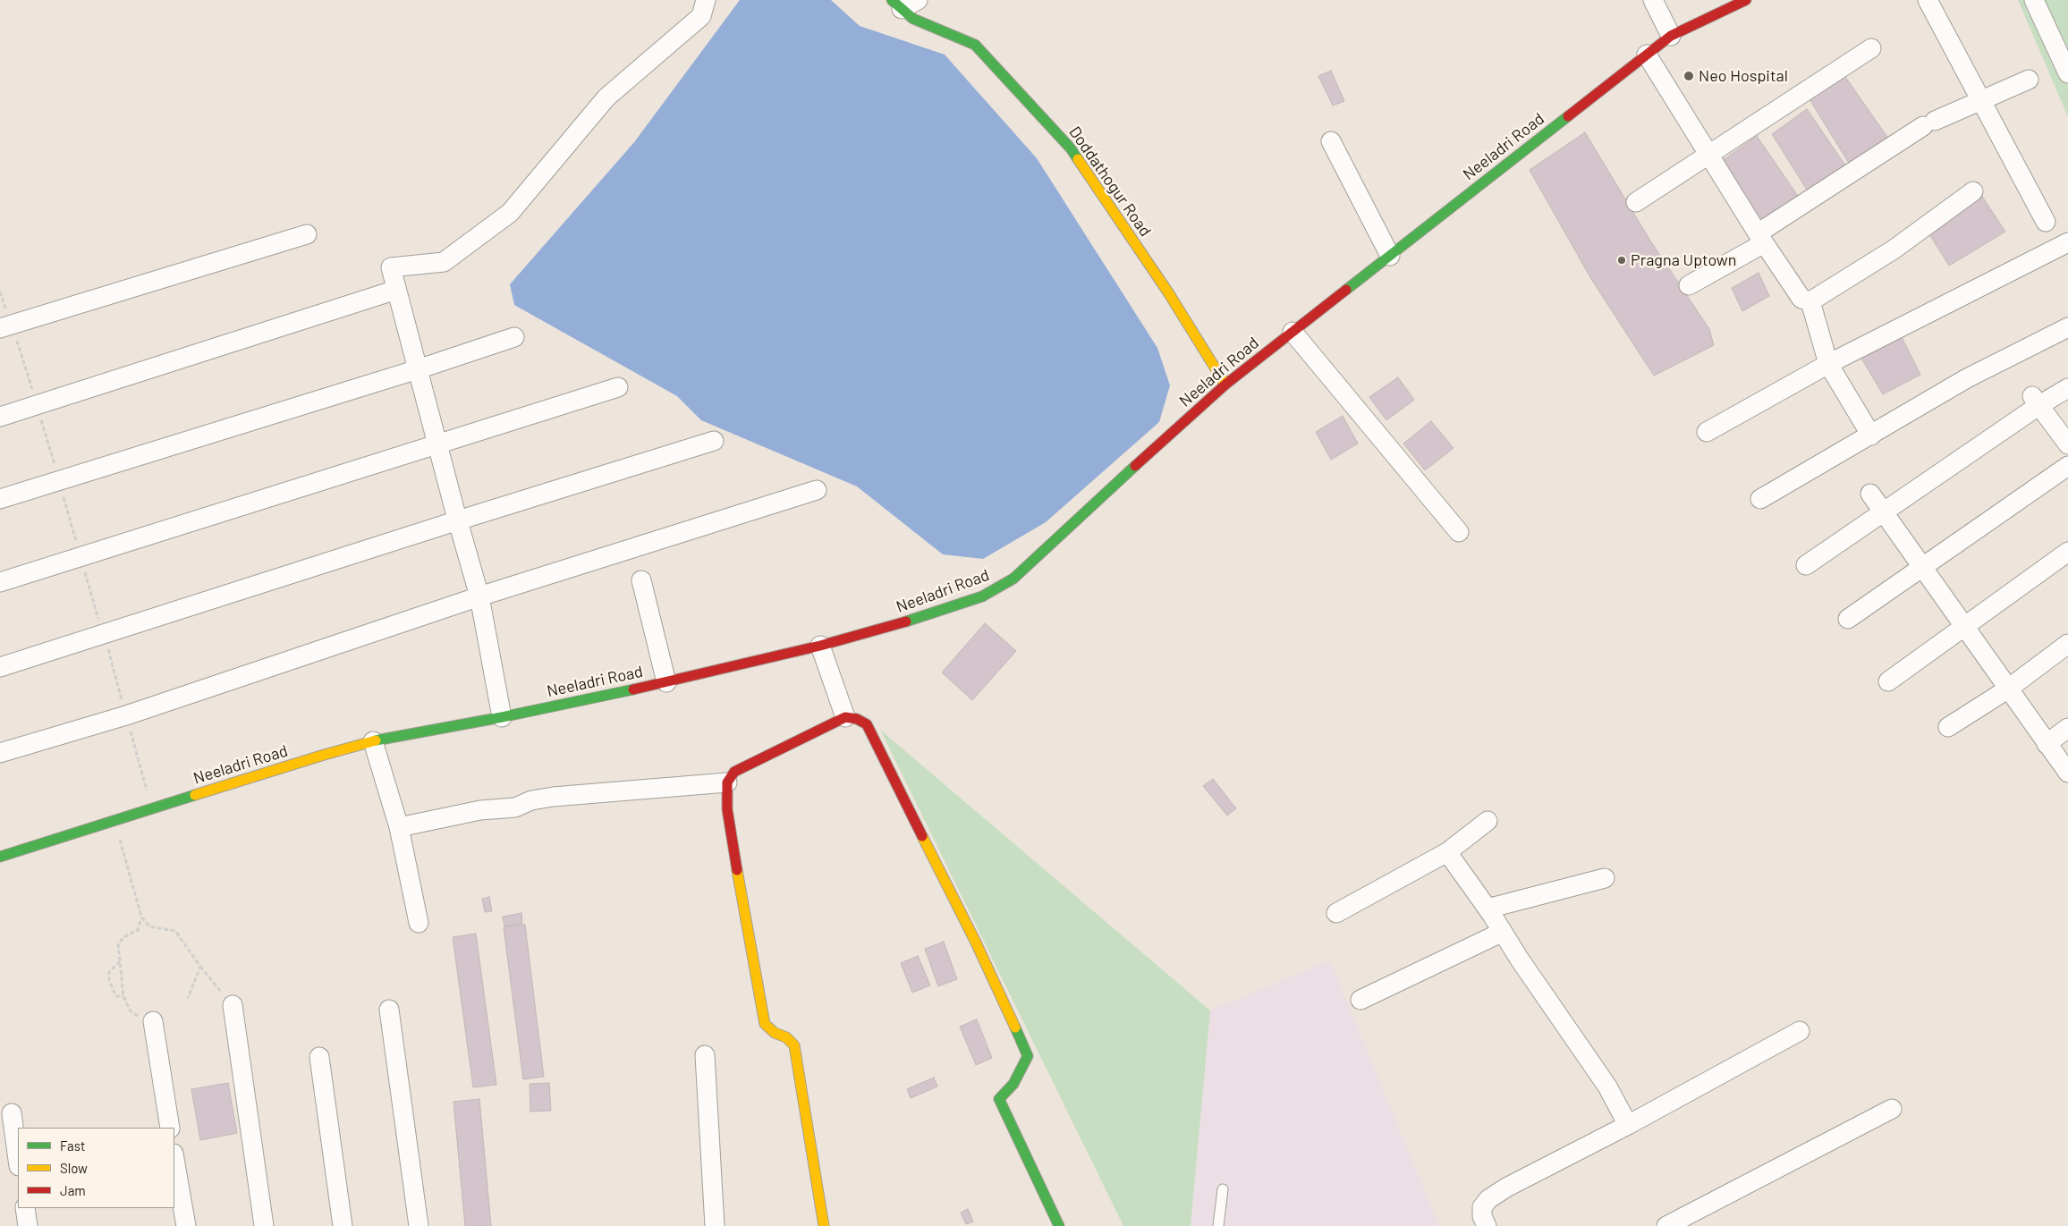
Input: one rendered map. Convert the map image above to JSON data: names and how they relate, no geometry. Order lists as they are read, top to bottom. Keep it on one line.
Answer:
{"streets":{"street":["Neeladri Road","Doddathogur Road"]},"crossings":[["Neeladri Road","Doddathogur Road"]],"places":["Neo Hospital","Pragna Uptown"],"legend":["Fast","Slow","Jam"]}
